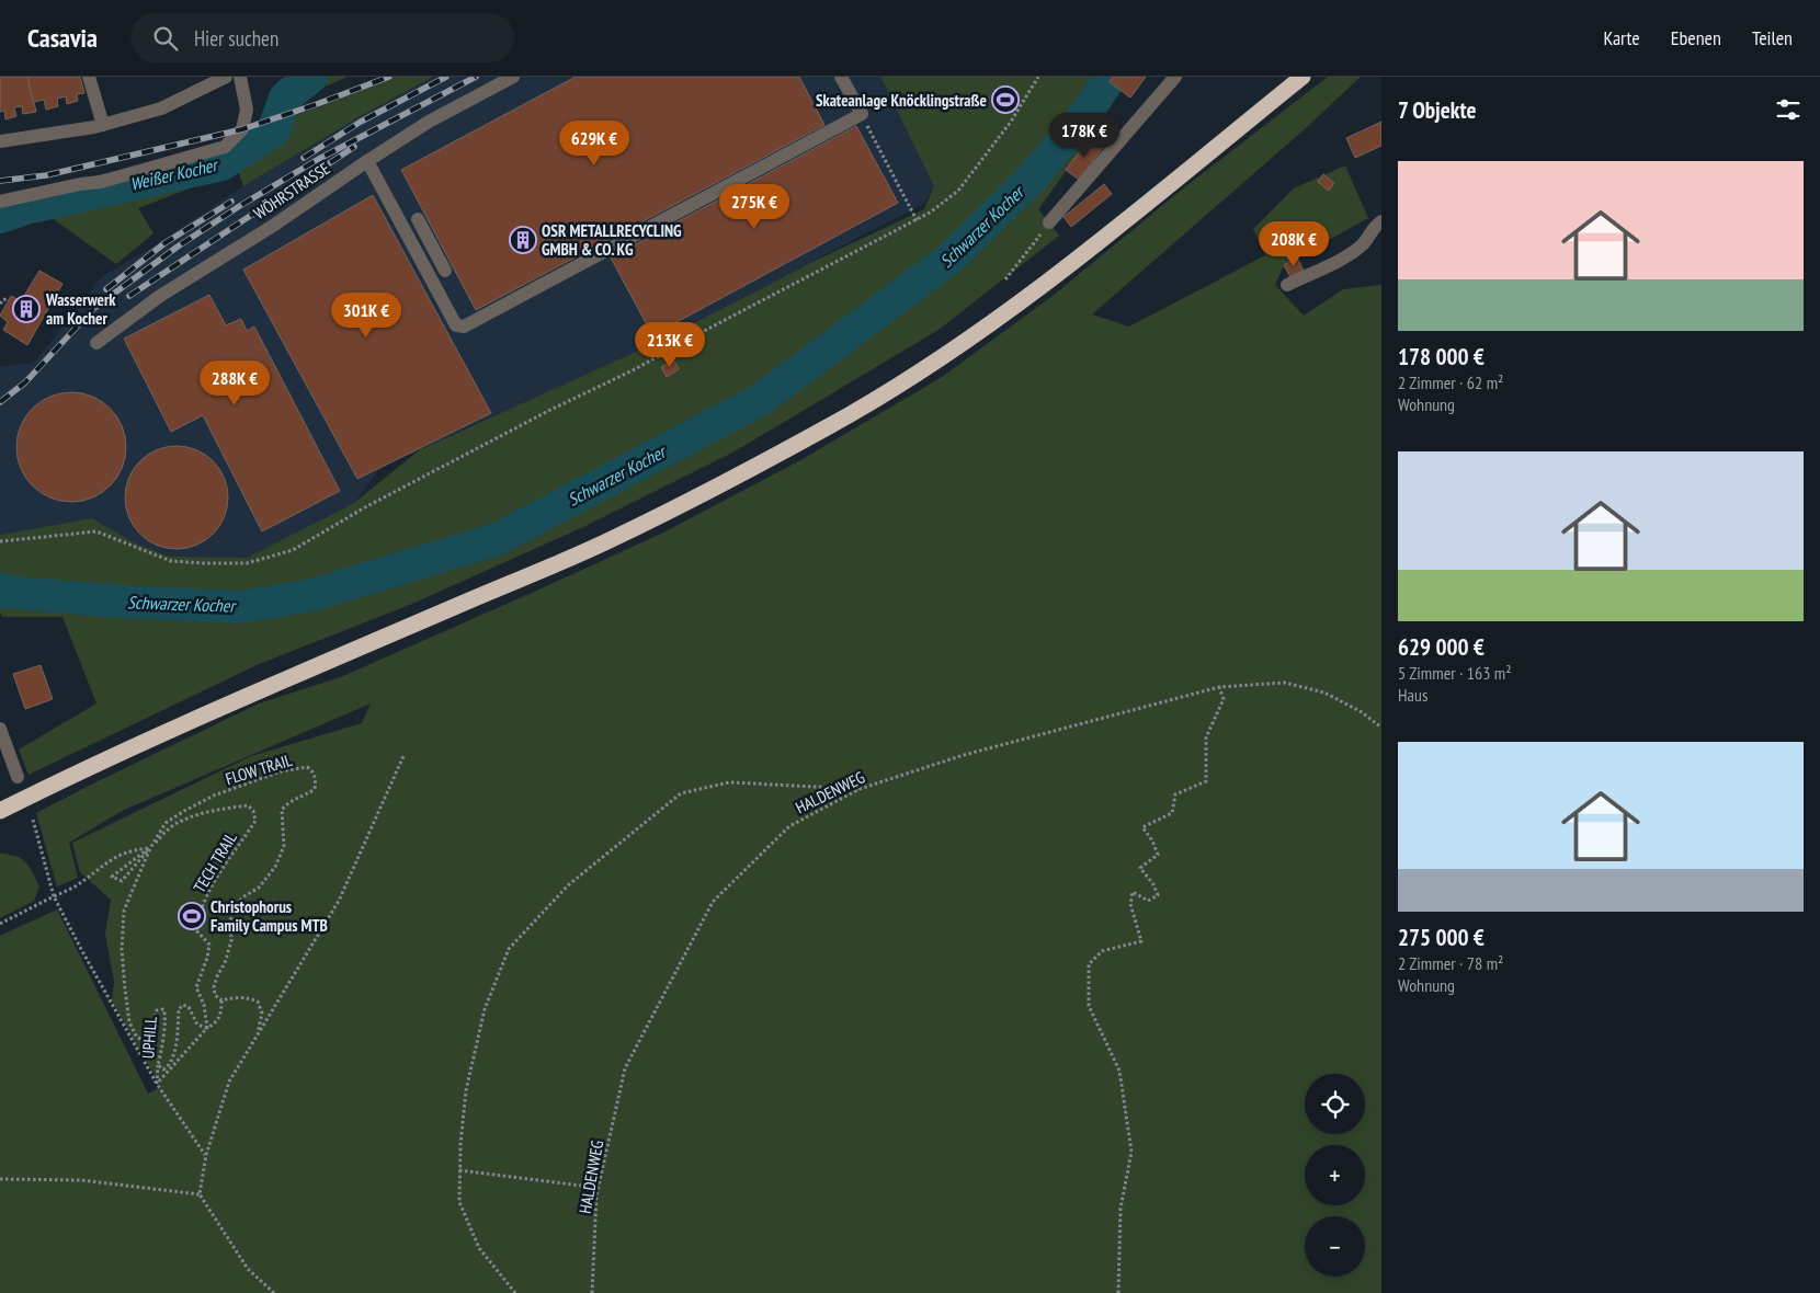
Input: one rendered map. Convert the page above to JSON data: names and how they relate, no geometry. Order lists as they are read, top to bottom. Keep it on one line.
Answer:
{"streets":{"street":["WÖHRSTRASSE"],"path":["FLOW TRAIL","HALDENWEG","TECH TRAIL","UPHILL"]},"crossings":[["FLOW TRAIL","TECH TRAIL"],["FLOW TRAIL","UPHILL"],["TECH TRAIL","UPHILL"]],"water":["Weißer Kocher","Schwarzer Kocher"],"places":{"sports":["Skateanlage Knöcklingstraße","Christophorus Family Campus MTB"],"building":["OSR METALLRECYCLING GMBH & CO. KG","Wasserwerk am Kocher"]},"page":{"header":"Casavia","search":"Hier suchen","nav":["Karte","Ebenen","Teilen"],"heading":"7 Objekte","price":["178K €","629K €","275K €","208K €","301K €","213K €","288K €"],"list":[{"name":"178 000 €","note":"2 Zimmer · 62 m² · Wohnung"},{"name":"629 000 €","note":"5 Zimmer · 163 m² · Haus"},{"name":"275 000 €","note":"2 Zimmer · 78 m² · Wohnung"}],"map_buttons":["+","−"]}}
